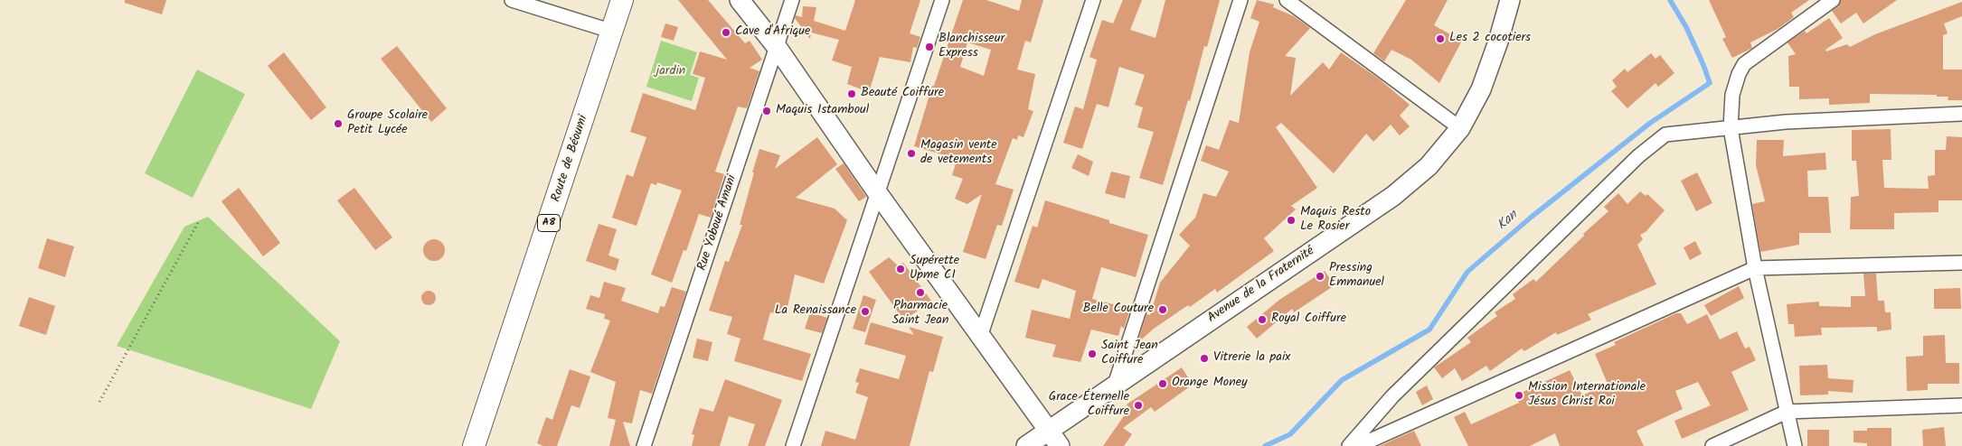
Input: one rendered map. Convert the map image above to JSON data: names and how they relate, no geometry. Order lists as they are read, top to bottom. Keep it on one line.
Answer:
{"streets":{"main road":["Route de Béoumi","A8"],"street":["Rue Yoboué Amani","Avenue de la Fraternité"]},"water":["Kan"],"parks":["jardin"],"places":["Cave d'Afrique","Les 2 cocotiers","Blanchisseur Express","Beauté Coiffure","Maquis Istamboul","Groupe Scolaire Petit Lycée","Magasin vente de vetements","Maquis Resto Le Rosier","Supérette Upme CI","Pressing Emmanuel","Pharmacie Saint Jean","Belle Couture","La Renaissance","Royal Coiffure","Saint Jean Coiffure","Vitrerie la paix","Orange Money","Mission Internationale Jésus Christ Roi","Grace Éternelle Coiffure"]}
